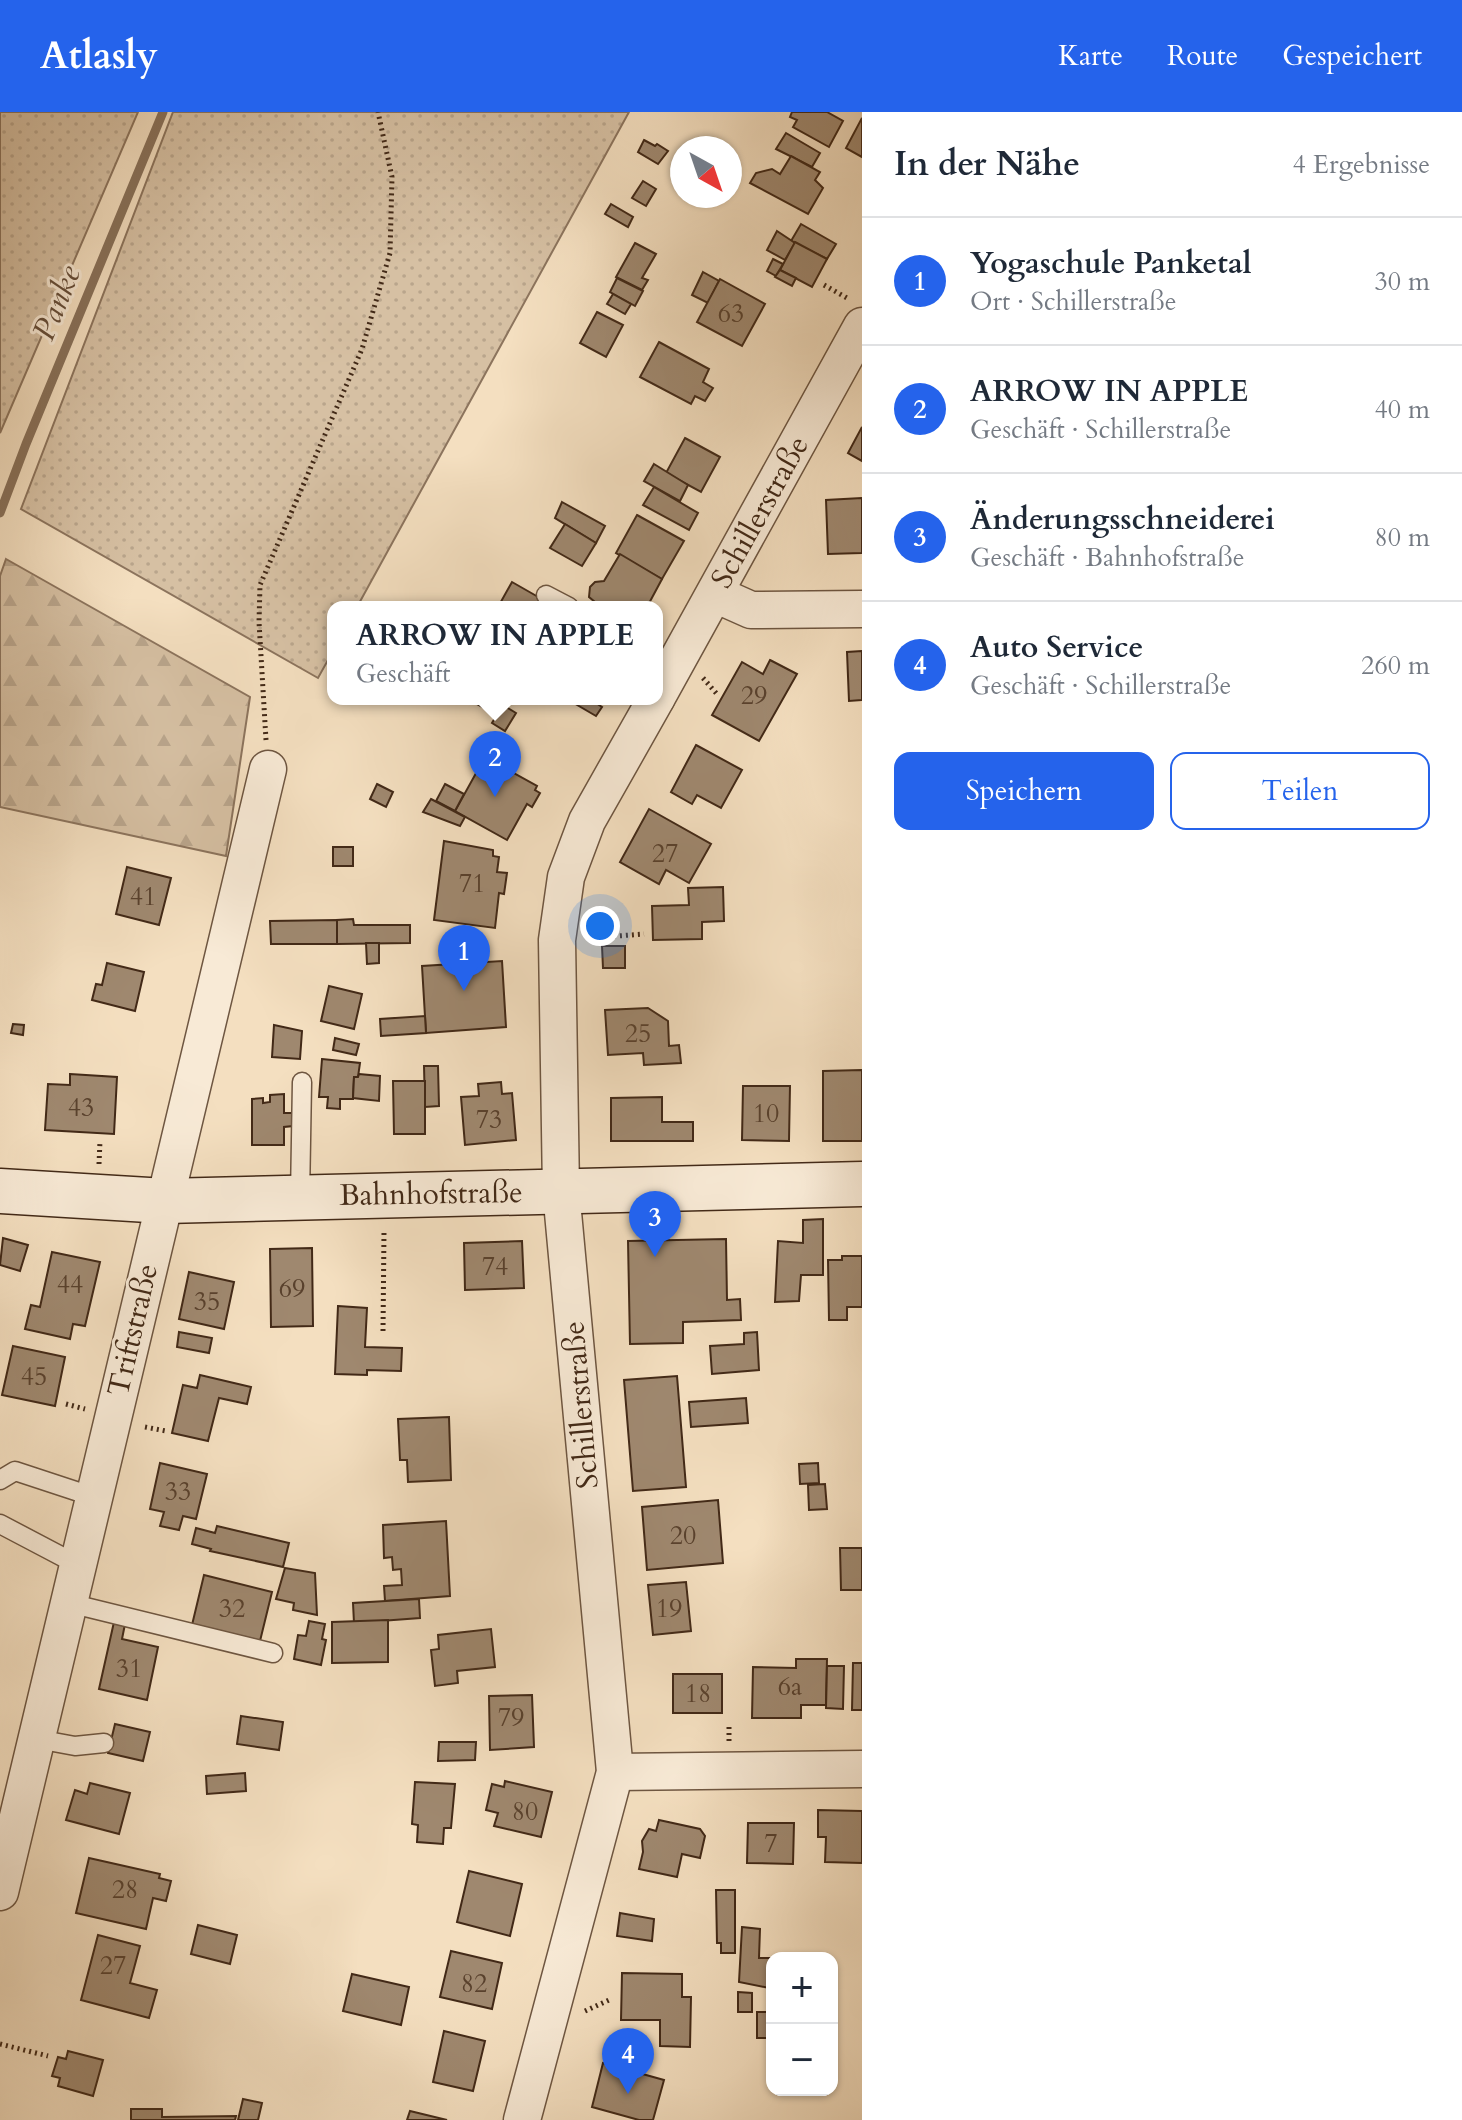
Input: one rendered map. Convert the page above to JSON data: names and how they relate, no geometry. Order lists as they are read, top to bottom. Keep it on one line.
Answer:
{"streets":{"street":["Schillerstraße","Bahnhofstraße","Triftstraße"]},"crossings":[["Schillerstraße","Bahnhofstraße"],["Bahnhofstraße","Triftstraße"]],"water":["Panke"],"house_numbers":["63","29","27","71","41","25","43","10","73","74","44","69","35","45","33","20","32","19","31","6a","18","79","80","7","28","27","82"],"north":"bottom right","page":{"header":"Atlasly","nav":["Karte","Route","Gespeichert"],"heading":["In der Nähe","4 Ergebnisse"],"list":[{"mark":"1","name":"Yogaschule Panketal","note":"Ort · Schillerstraße","value":"30 m"},{"mark":"2","name":"ARROW IN APPLE","note":"Geschäft · Schillerstraße","value":"40 m"},{"mark":"3","name":"Änderungsschneiderei","note":"Geschäft · Bahnhofstraße","value":"80 m"},{"mark":"4","name":"Auto Service","note":"Geschäft · Schillerstraße","value":"260 m"}],"popup":["ARROW IN APPLE","Geschäft"],"buttons":["Speichern","Teilen"],"pins":["2","1","3","4"],"map_buttons":["+","−"]}}
